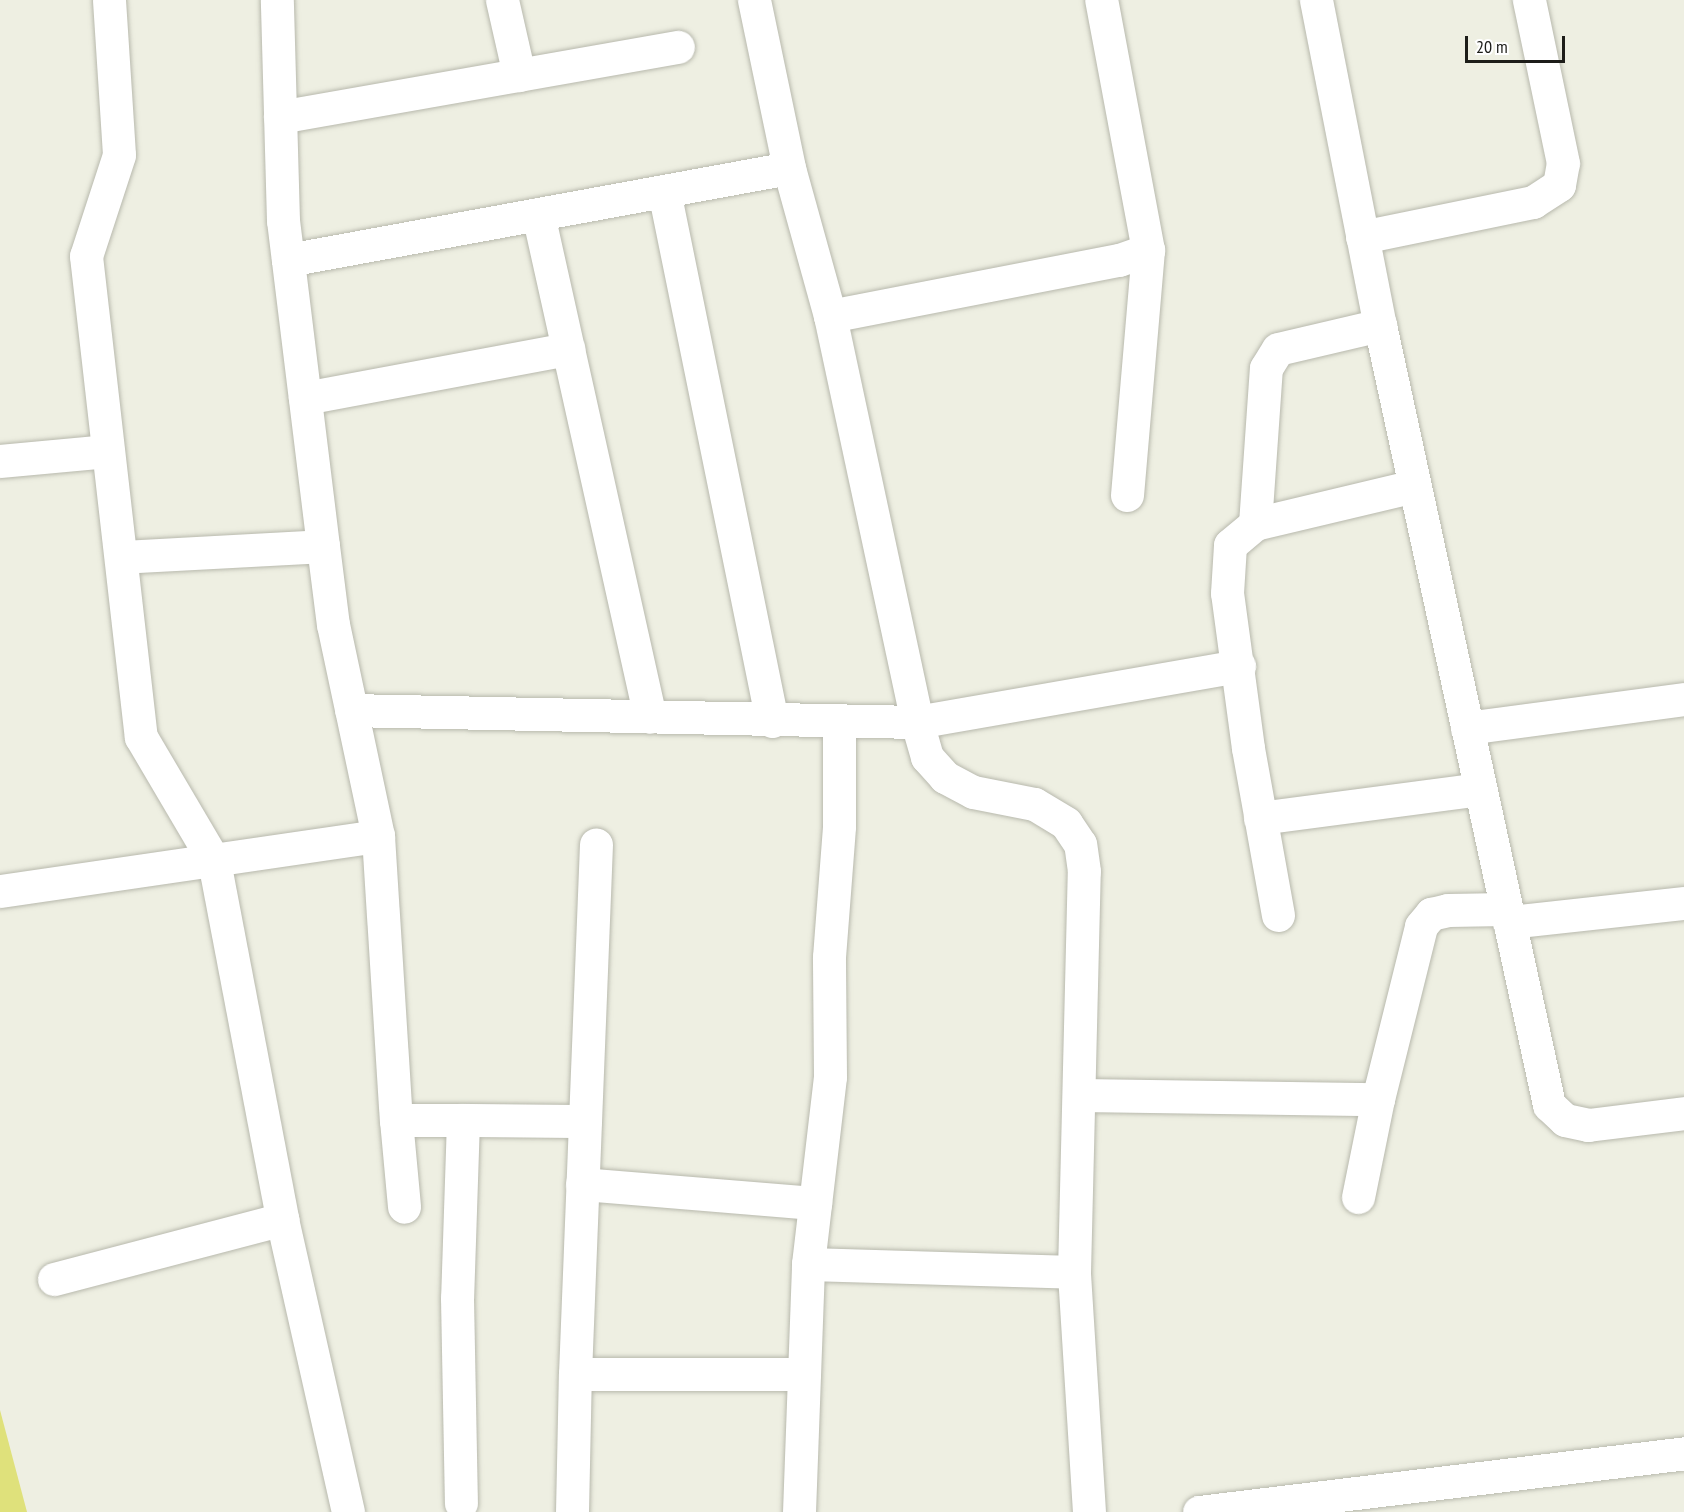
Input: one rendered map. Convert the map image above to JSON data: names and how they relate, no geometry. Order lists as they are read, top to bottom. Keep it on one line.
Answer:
{"scale_bar":"20 m"}
